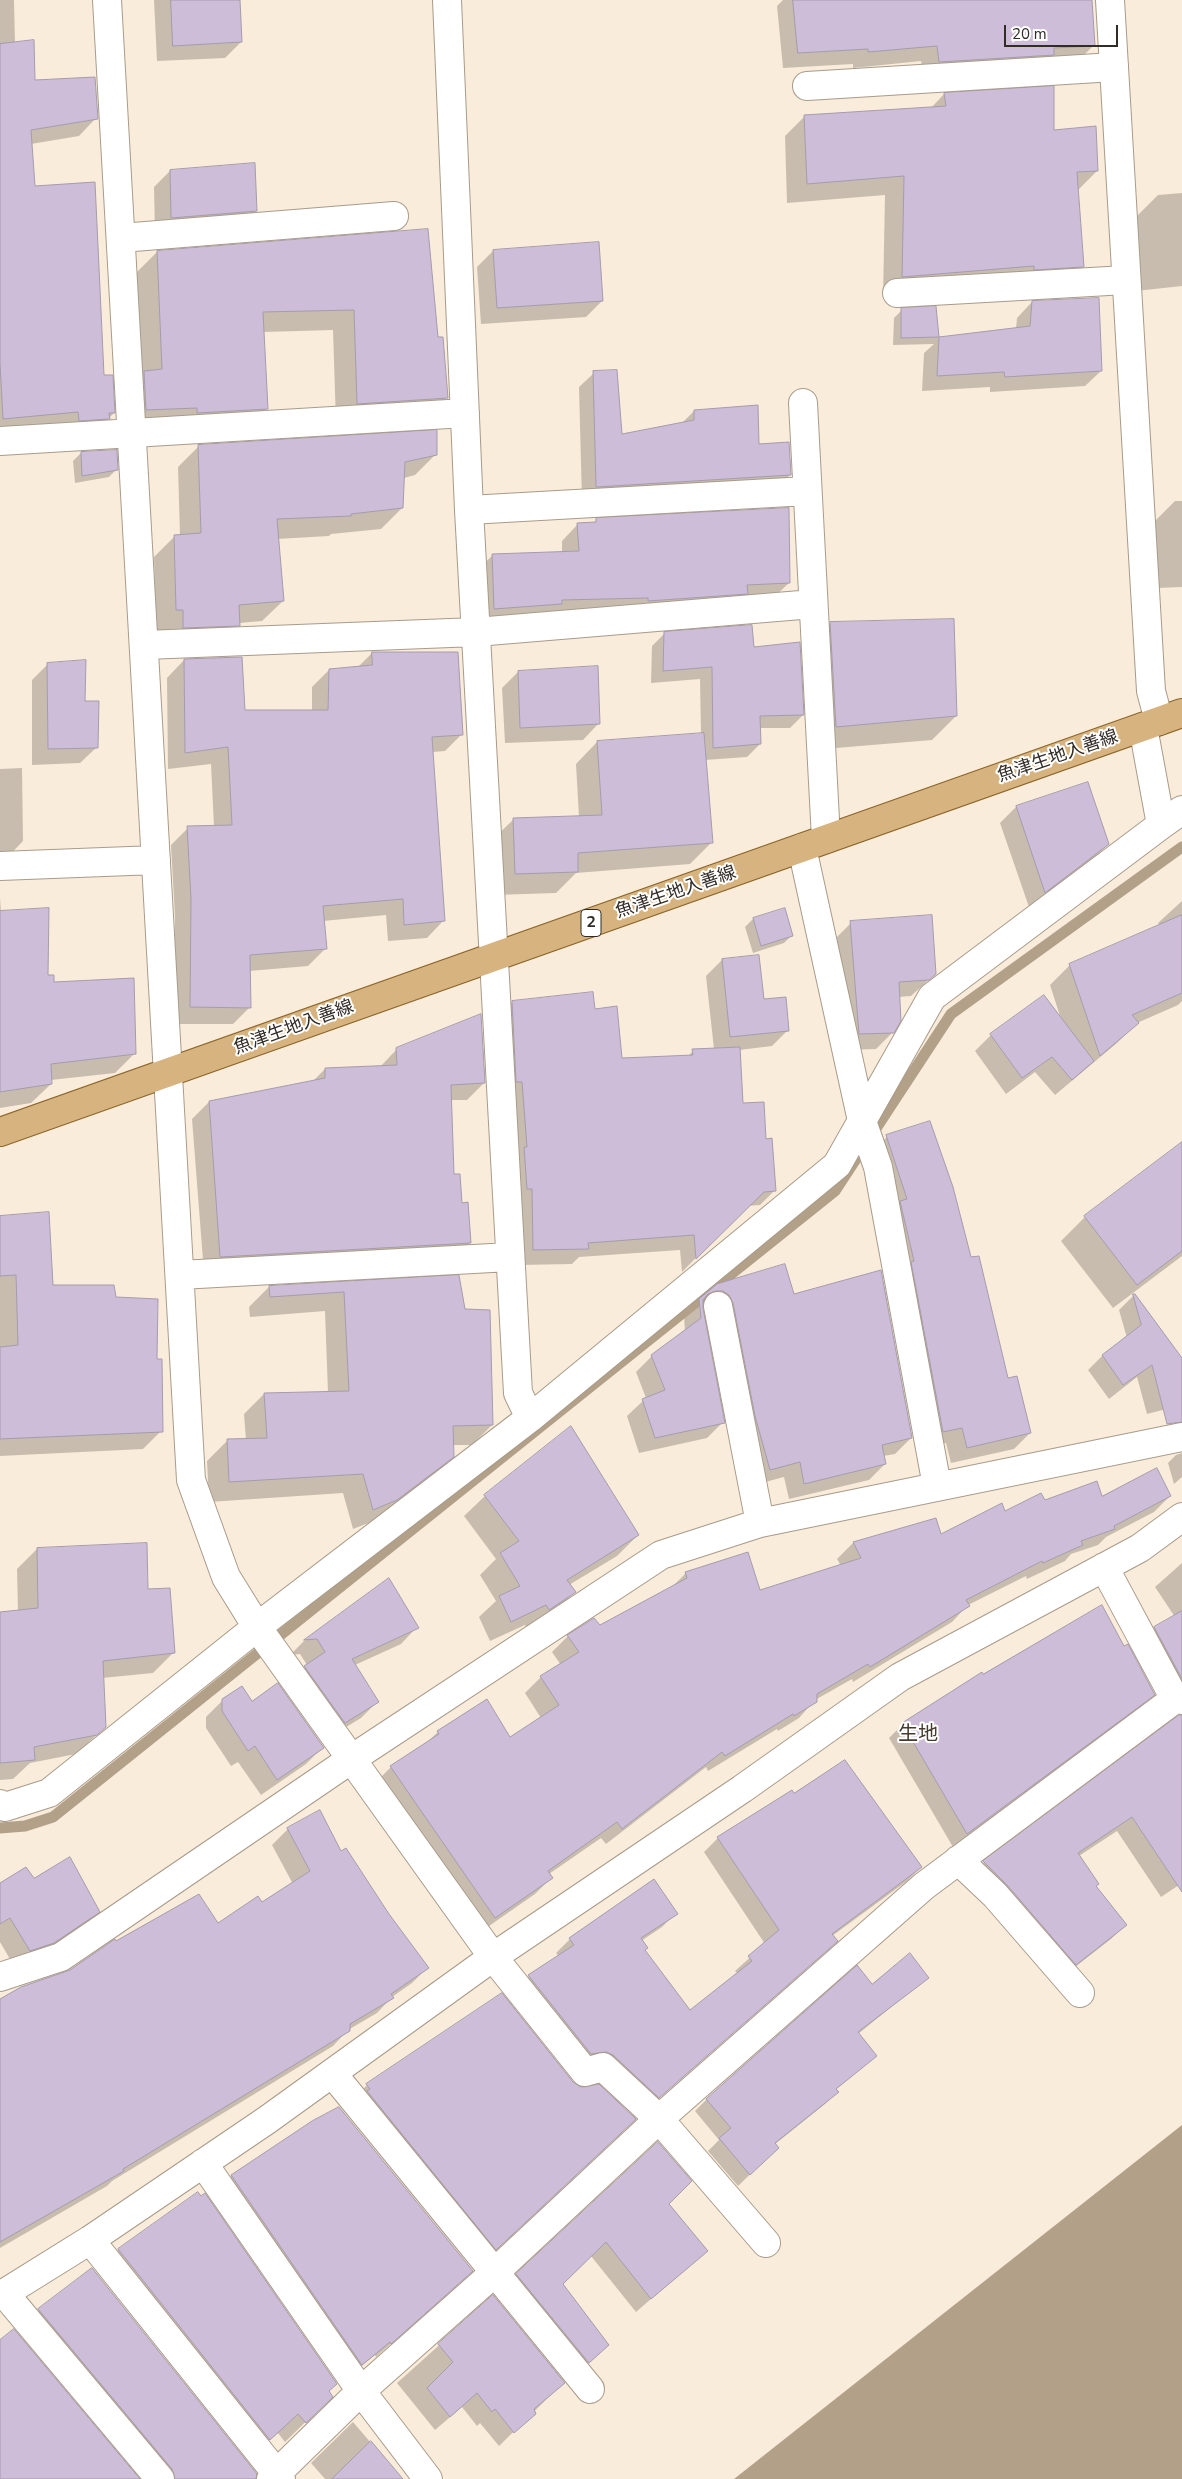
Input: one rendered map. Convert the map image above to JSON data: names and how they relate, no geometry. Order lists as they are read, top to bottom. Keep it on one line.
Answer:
{"streets":{"main road":["魚津生地入善線","2"]},"districts":["生地"],"scale_bar":"20 m"}
